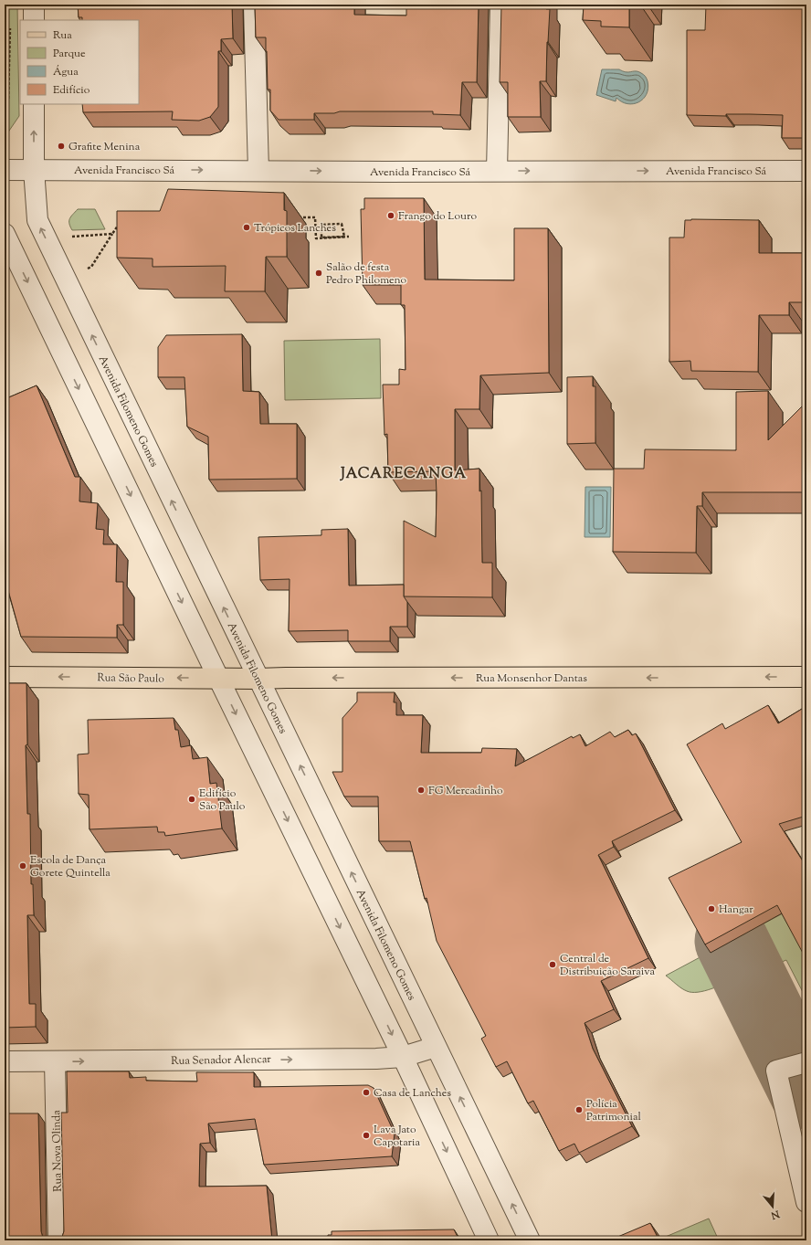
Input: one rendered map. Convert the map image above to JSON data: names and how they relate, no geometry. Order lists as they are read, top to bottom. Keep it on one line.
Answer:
{"streets":{"main road":["Rua São Paulo","Rua Monsenhor Dantas"],"street":["Avenida Francisco Sá","Avenida Filomeno Gomes","Rua Senador Alencar","Rua Nova Olinda"]},"crossings":[["Avenida Francisco Sá","Avenida Filomeno Gomes"],["Avenida Filomeno Gomes","Rua São Paulo"],["Avenida Filomeno Gomes","Rua Monsenhor Dantas"],["Avenida Filomeno Gomes","Rua Senador Alencar"],["Rua São Paulo","Rua Monsenhor Dantas"],["Rua Senador Alencar","Rua Nova Olinda"]],"one_way":["Avenida Francisco Sá","Rua São Paulo","Rua Monsenhor Dantas","Rua Senador Alencar"],"districts":["JACARECANGA"],"places":["Grafite Menina","Frango do Louro","Trópicos Lanches","Salão de festa Pedro Philomeno","FG Mercadinho","Edifício São Paulo","Escola de Dança Gorete Quintella","Hangar","Central de Distribuição Saraiva","Casa de Lanches","Polícia Patrimonial","Lava Jato Capotaria"],"legend":["Rua","Parque","Água","Edifício"],"north":"bottom"}
